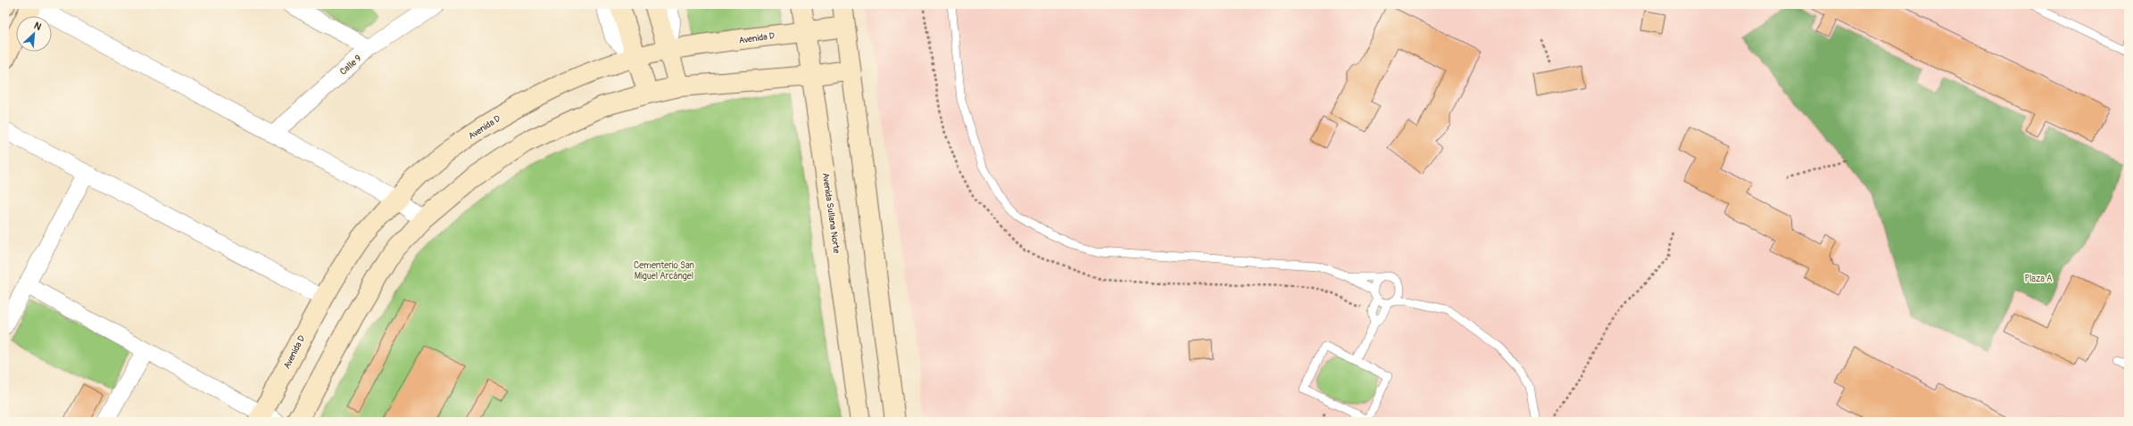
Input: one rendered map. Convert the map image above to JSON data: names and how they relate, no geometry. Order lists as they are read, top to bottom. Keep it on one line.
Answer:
{"streets":{"main road":["Avenida D","Avenida Sullana Norte"],"street":["Calle 9"]},"crossings":[["Avenida D","Avenida Sullana Norte"]],"parks":["Cementerio San Miguel Arcángel","Plaza A"],"north":"top right"}
